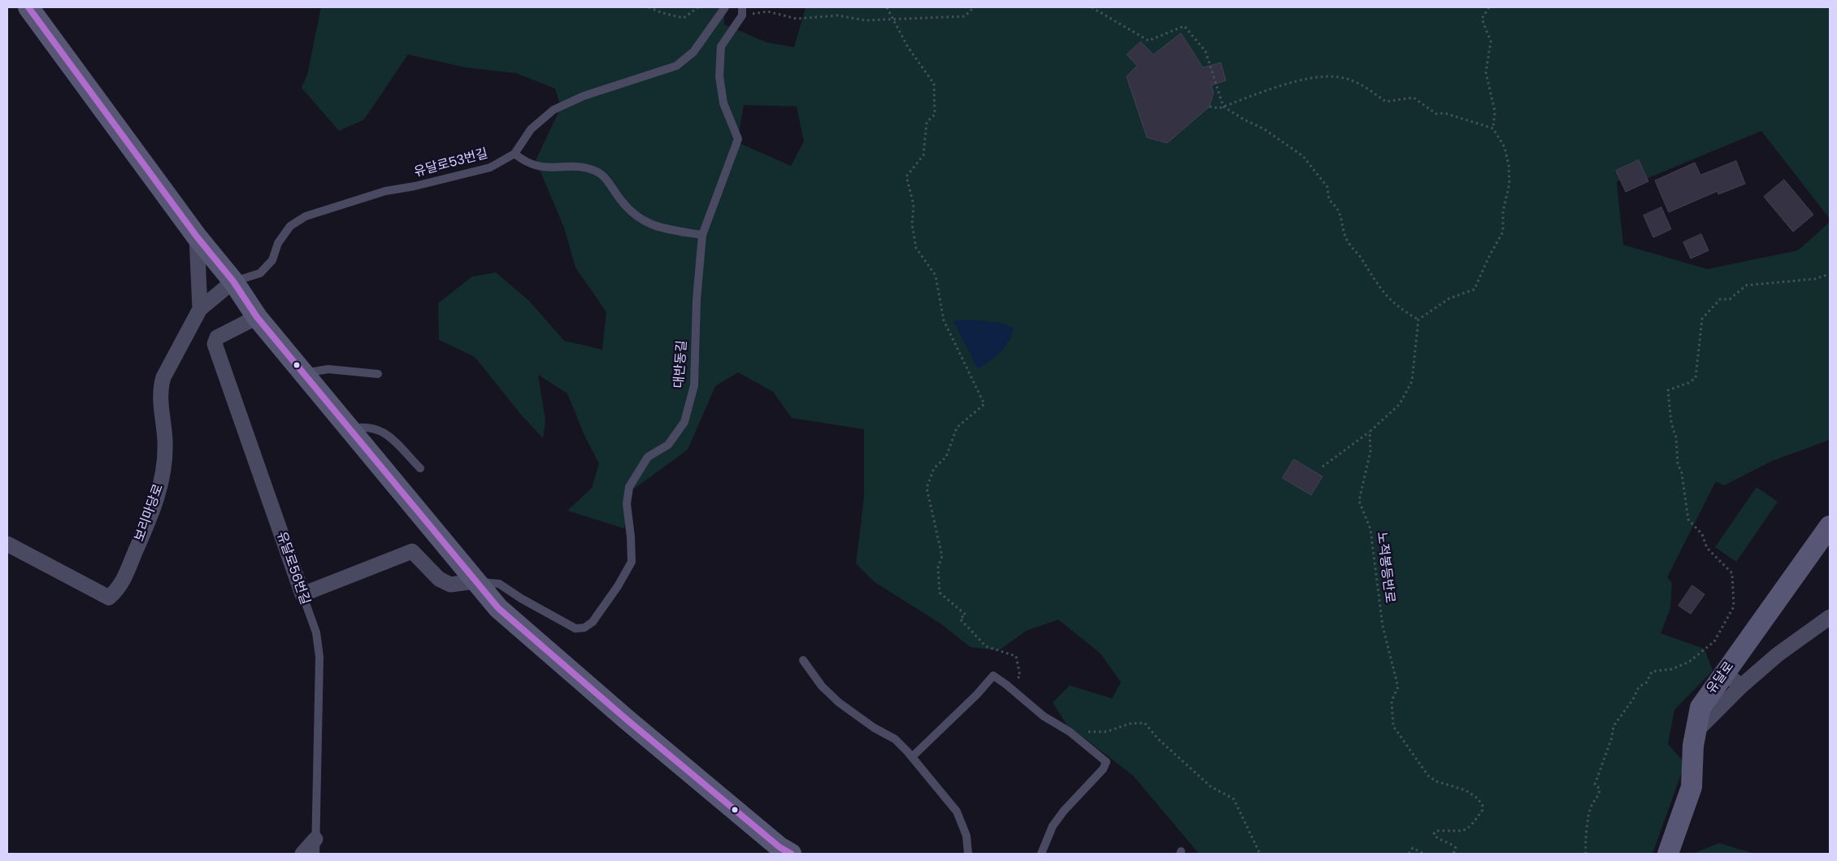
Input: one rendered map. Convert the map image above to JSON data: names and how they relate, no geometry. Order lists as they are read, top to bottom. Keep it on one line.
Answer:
{"streets":{"street":["보리마당로","유달로56번길","유달로"],"lane":["유달로53번길","대반동길"],"path":["노적봉등반로"]},"crossings":[["유달로53번길","보리마당로"]]}
